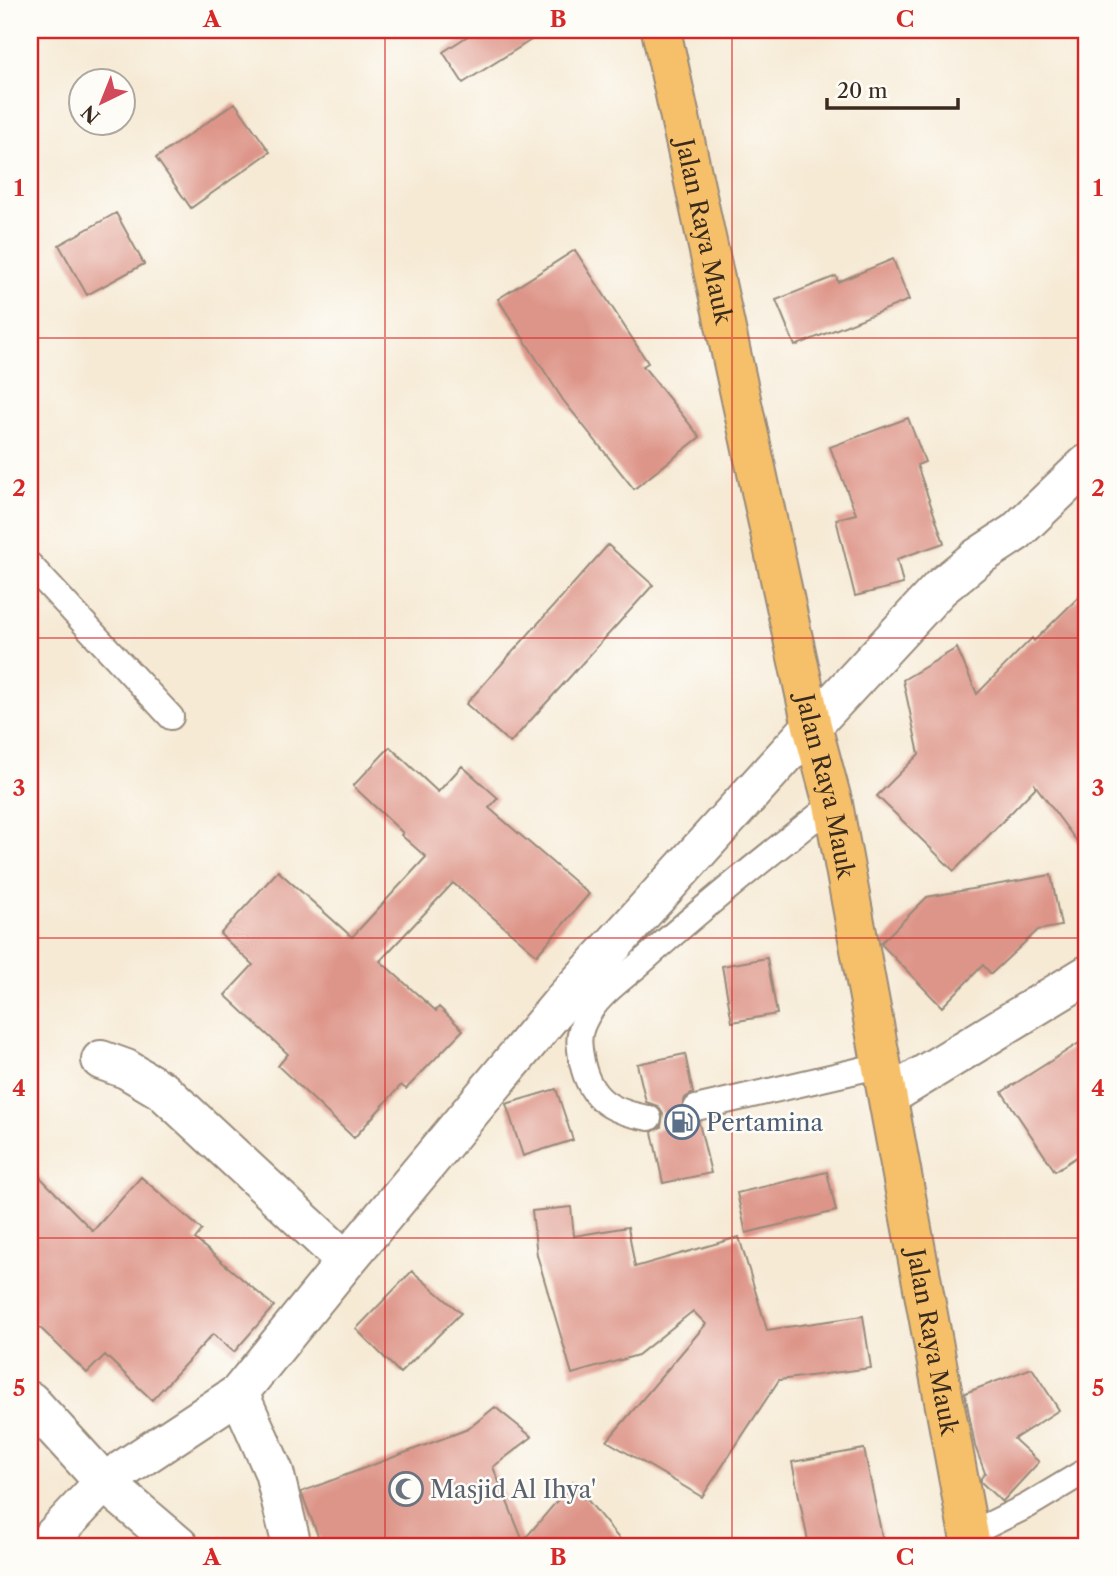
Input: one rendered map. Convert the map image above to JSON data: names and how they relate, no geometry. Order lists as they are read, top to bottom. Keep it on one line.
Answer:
{"streets":{"main road":["Jalan Raya Mauk"]},"places":{"fuel station":["Pertamina"],"mosque":["Masjid Al Ihya'"]},"scale_bar":"20 m","north":"bottom left","grid":{"columns":["A","B","C"],"rows":["1","2","3","4","5"]}}
